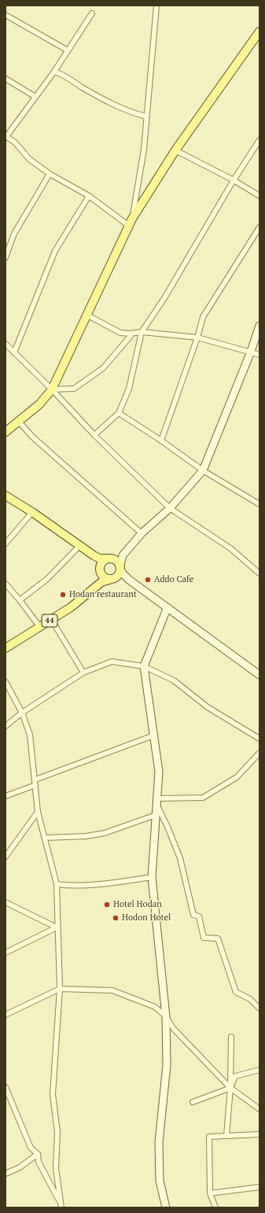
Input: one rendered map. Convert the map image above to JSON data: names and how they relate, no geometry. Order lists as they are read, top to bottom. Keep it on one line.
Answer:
{"streets":{"main road":["44"]},"places":["Addo Cafe","Hodan restaurant","Hotel Hodan","Hodon Hotel"]}
